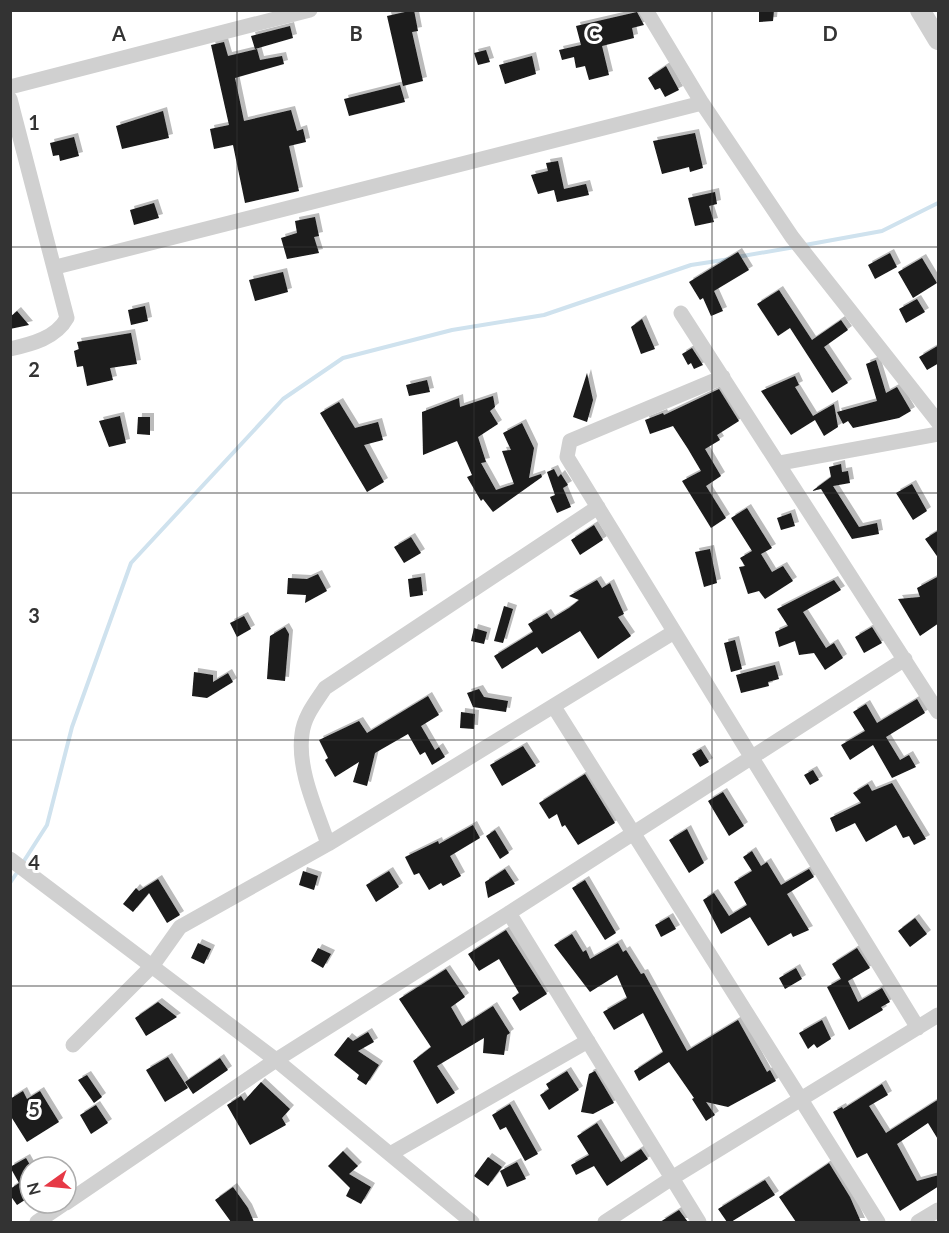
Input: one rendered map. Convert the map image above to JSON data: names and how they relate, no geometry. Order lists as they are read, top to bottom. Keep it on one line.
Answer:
{"north":"left","grid":{"columns":["A","B","C","D"],"rows":["1","2","3","4","5"]}}
